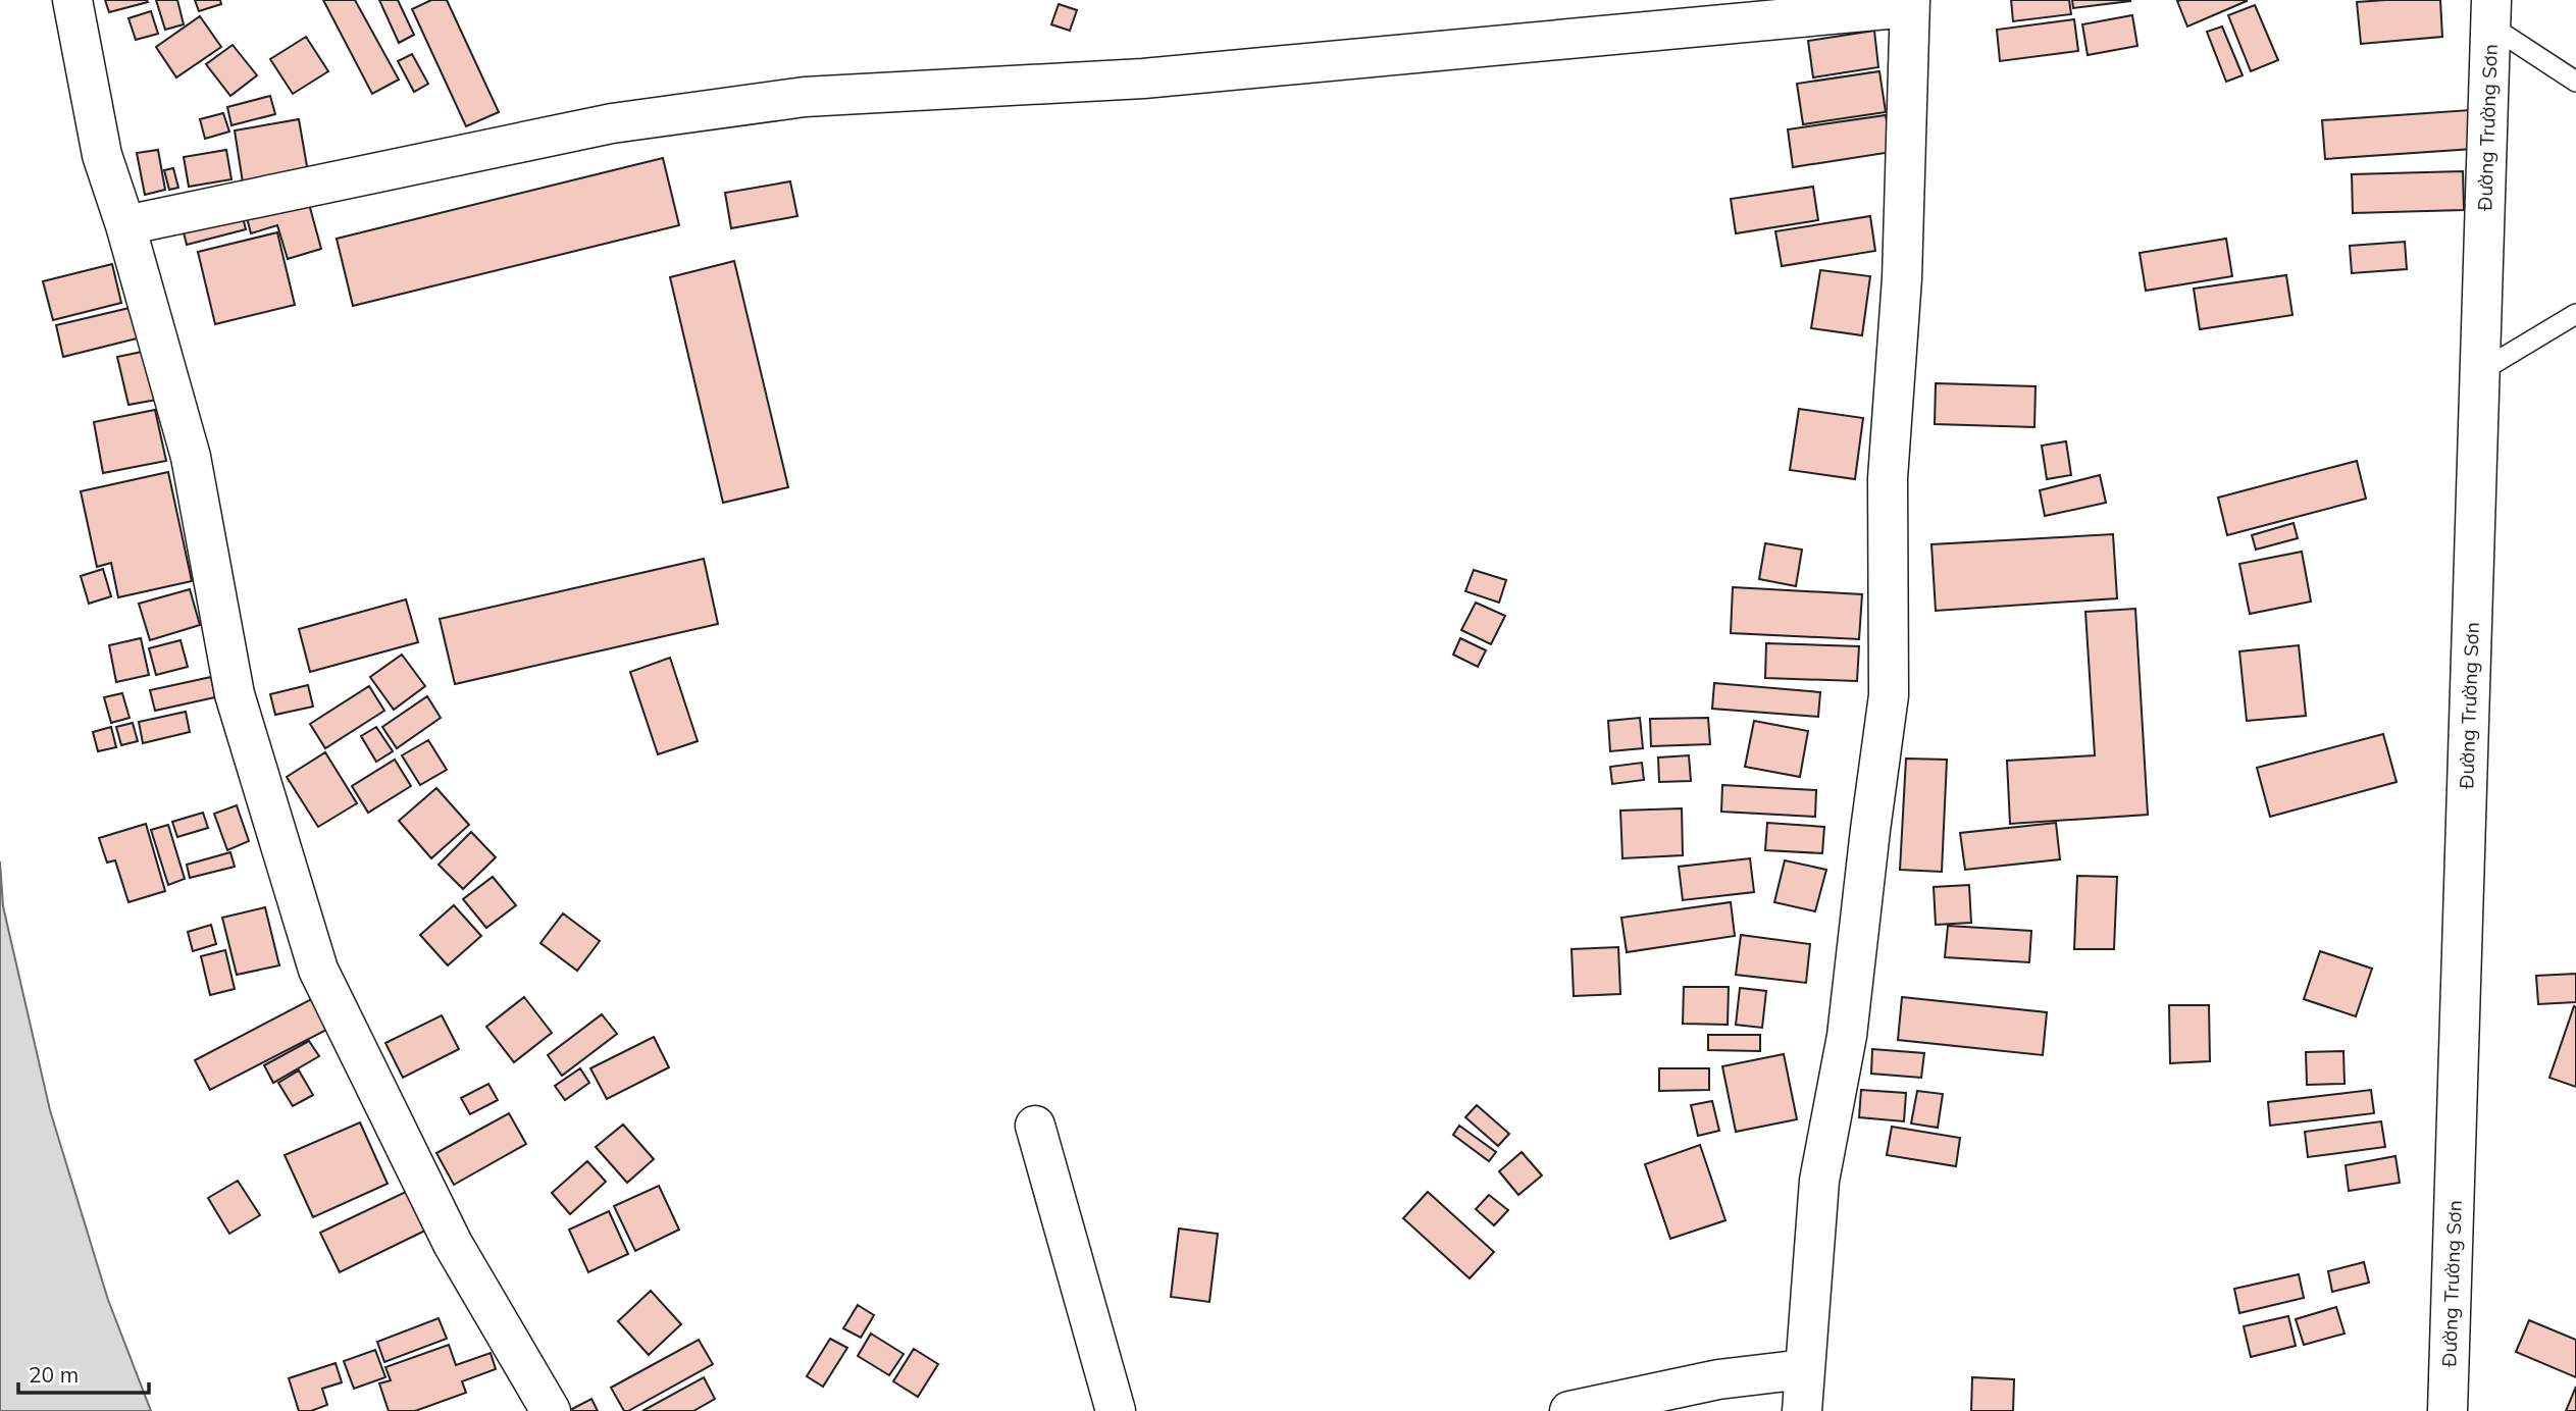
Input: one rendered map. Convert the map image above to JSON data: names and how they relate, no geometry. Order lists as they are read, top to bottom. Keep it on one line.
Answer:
{"streets":{"main road":["Đường Trường Sơn"]},"scale_bar":"20 m"}
